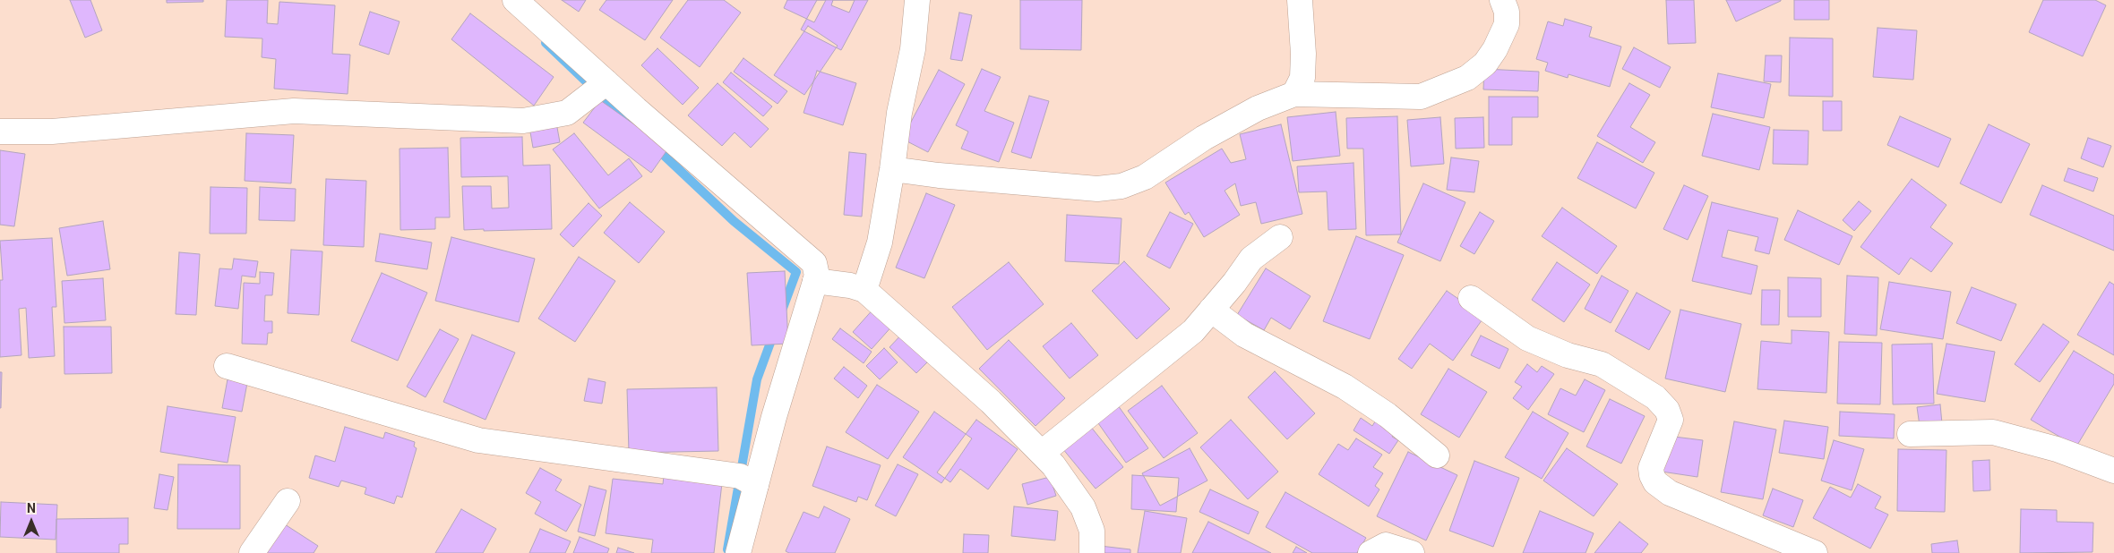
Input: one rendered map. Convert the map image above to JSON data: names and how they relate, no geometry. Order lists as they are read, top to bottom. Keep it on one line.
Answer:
{"north":"top"}
